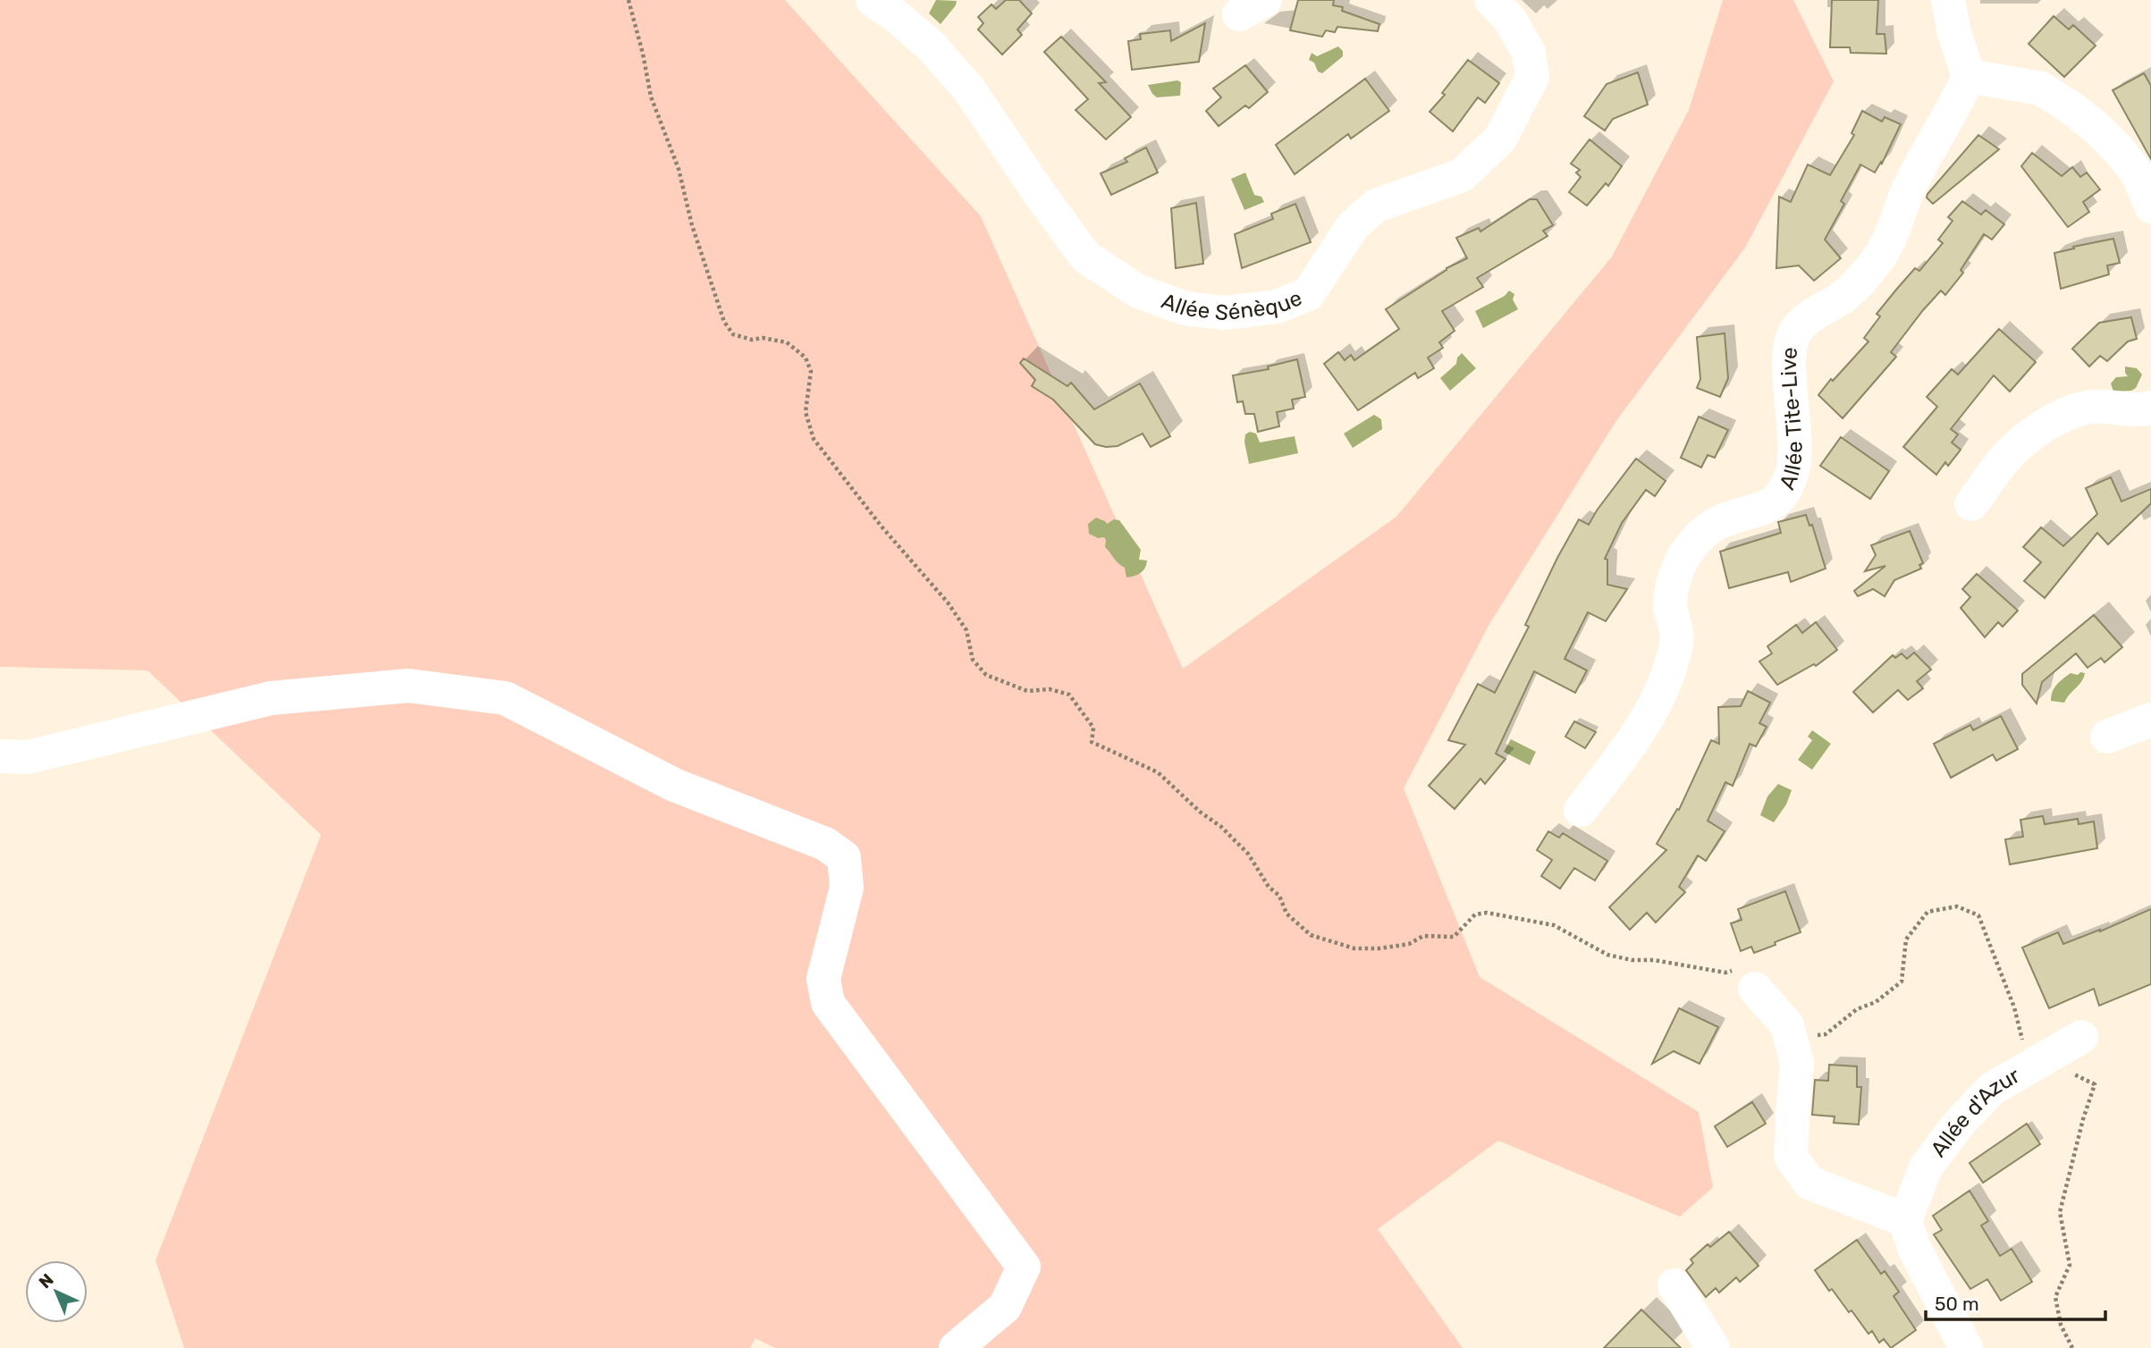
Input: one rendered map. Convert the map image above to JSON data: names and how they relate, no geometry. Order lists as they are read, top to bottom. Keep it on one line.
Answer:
{"streets":{"street":["Allée Sénèque","Allée Tite-Live","Allée d'Azur"]},"scale_bar":"50 m","north":"top left"}
